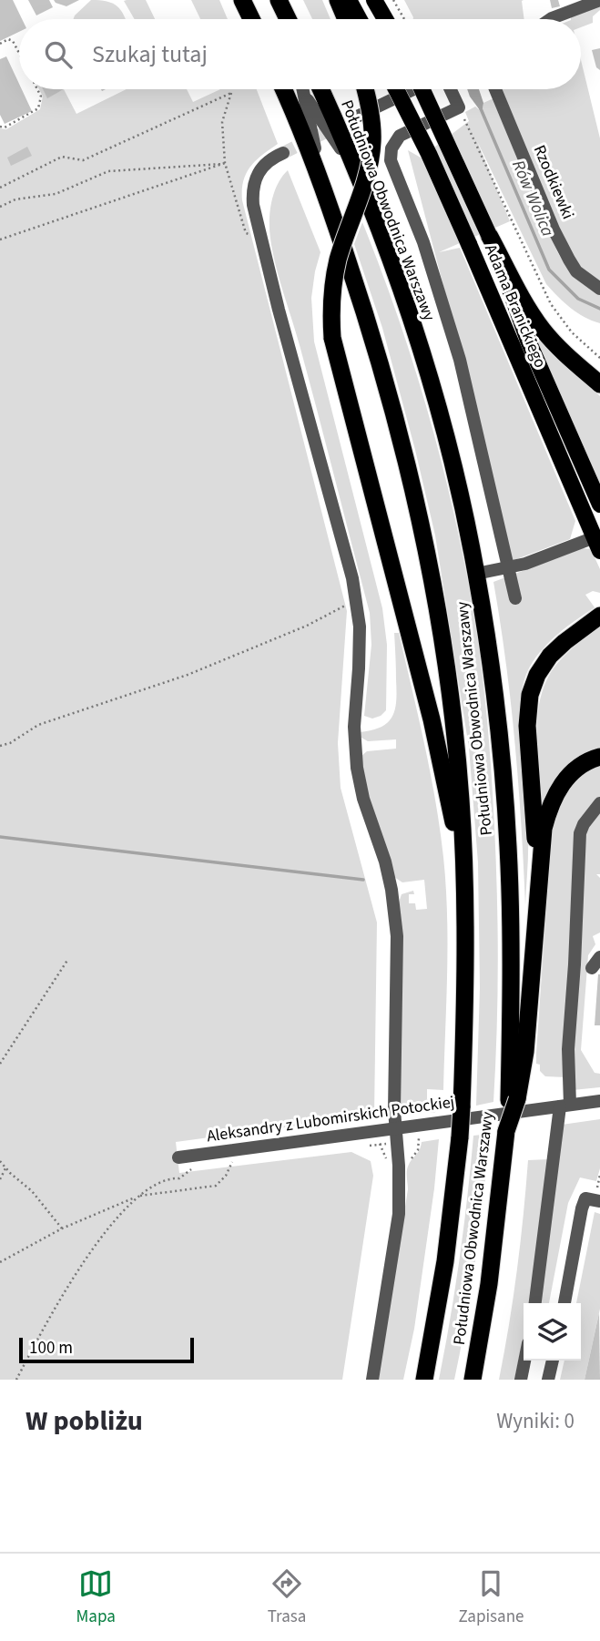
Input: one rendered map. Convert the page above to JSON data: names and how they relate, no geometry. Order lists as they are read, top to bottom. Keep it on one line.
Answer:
{"streets":{"highway":["Południowa Obwodnica Warszawy"],"main road":["Adama Branickiego"],"street":["Rzodkiewki","Aleksandry z Lubomirskich Potockiej"]},"water":["Rów Wolica"],"scale_bar":"100 m","page":{"search":"Szukaj tutaj","scale":"100 m","heading":["W pobliżu","Wyniki: 0"],"nav":["Mapa","Trasa","Zapisane"]}}
